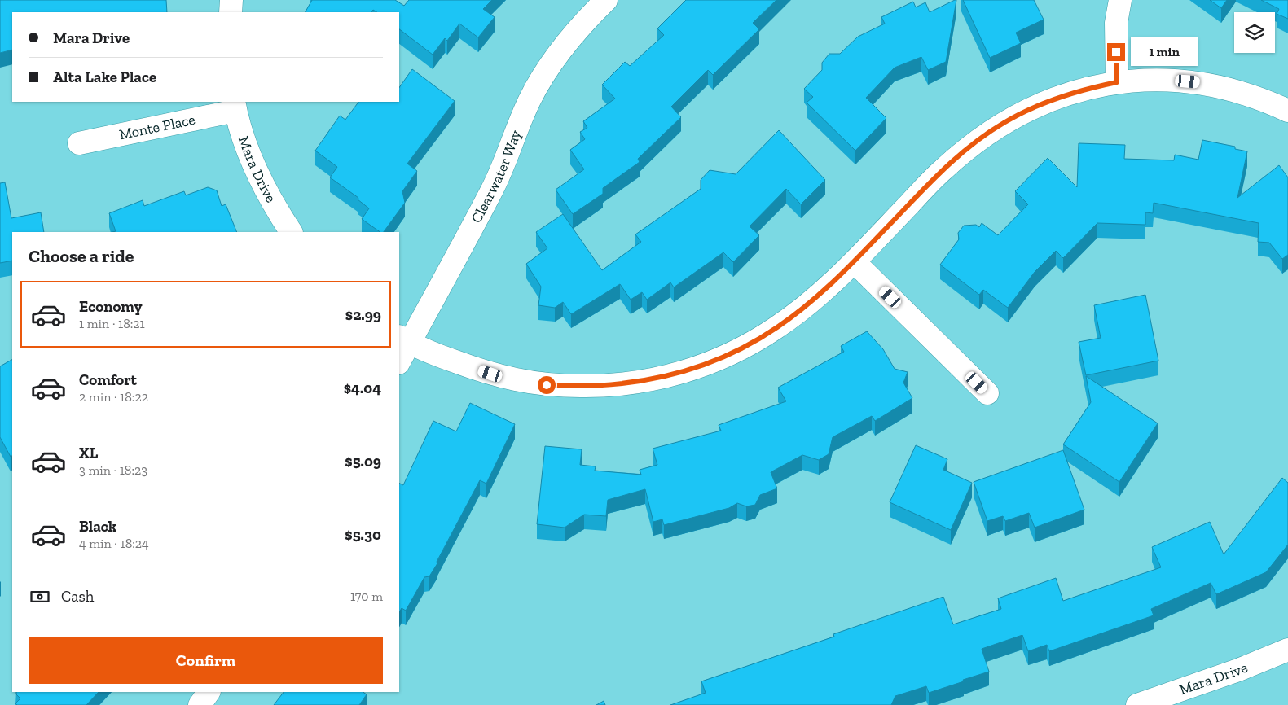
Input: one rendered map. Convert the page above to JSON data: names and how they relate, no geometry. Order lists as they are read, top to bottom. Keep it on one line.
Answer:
{"streets":{"street":["Monte Place","Mara Drive","Clearwater Way"]},"crossings":[["Monte Place","Mara Drive"]],"page":{"banner":["Mara Drive","Alta Lake Place"],"bubble":"1 min","heading":"Choose a ride","list":[{"name":"Economy","note":"1 min · 18:21","value":"$2.99"},{"name":"Comfort","note":"2 min · 18:22","value":"$4.04"},{"name":"XL","note":"3 min · 18:23","value":"$5.09"},{"name":"Black","note":"4 min · 18:24","value":"$5.30"}],"pay":["Cash","170 m"],"buttons":"Confirm"}}
